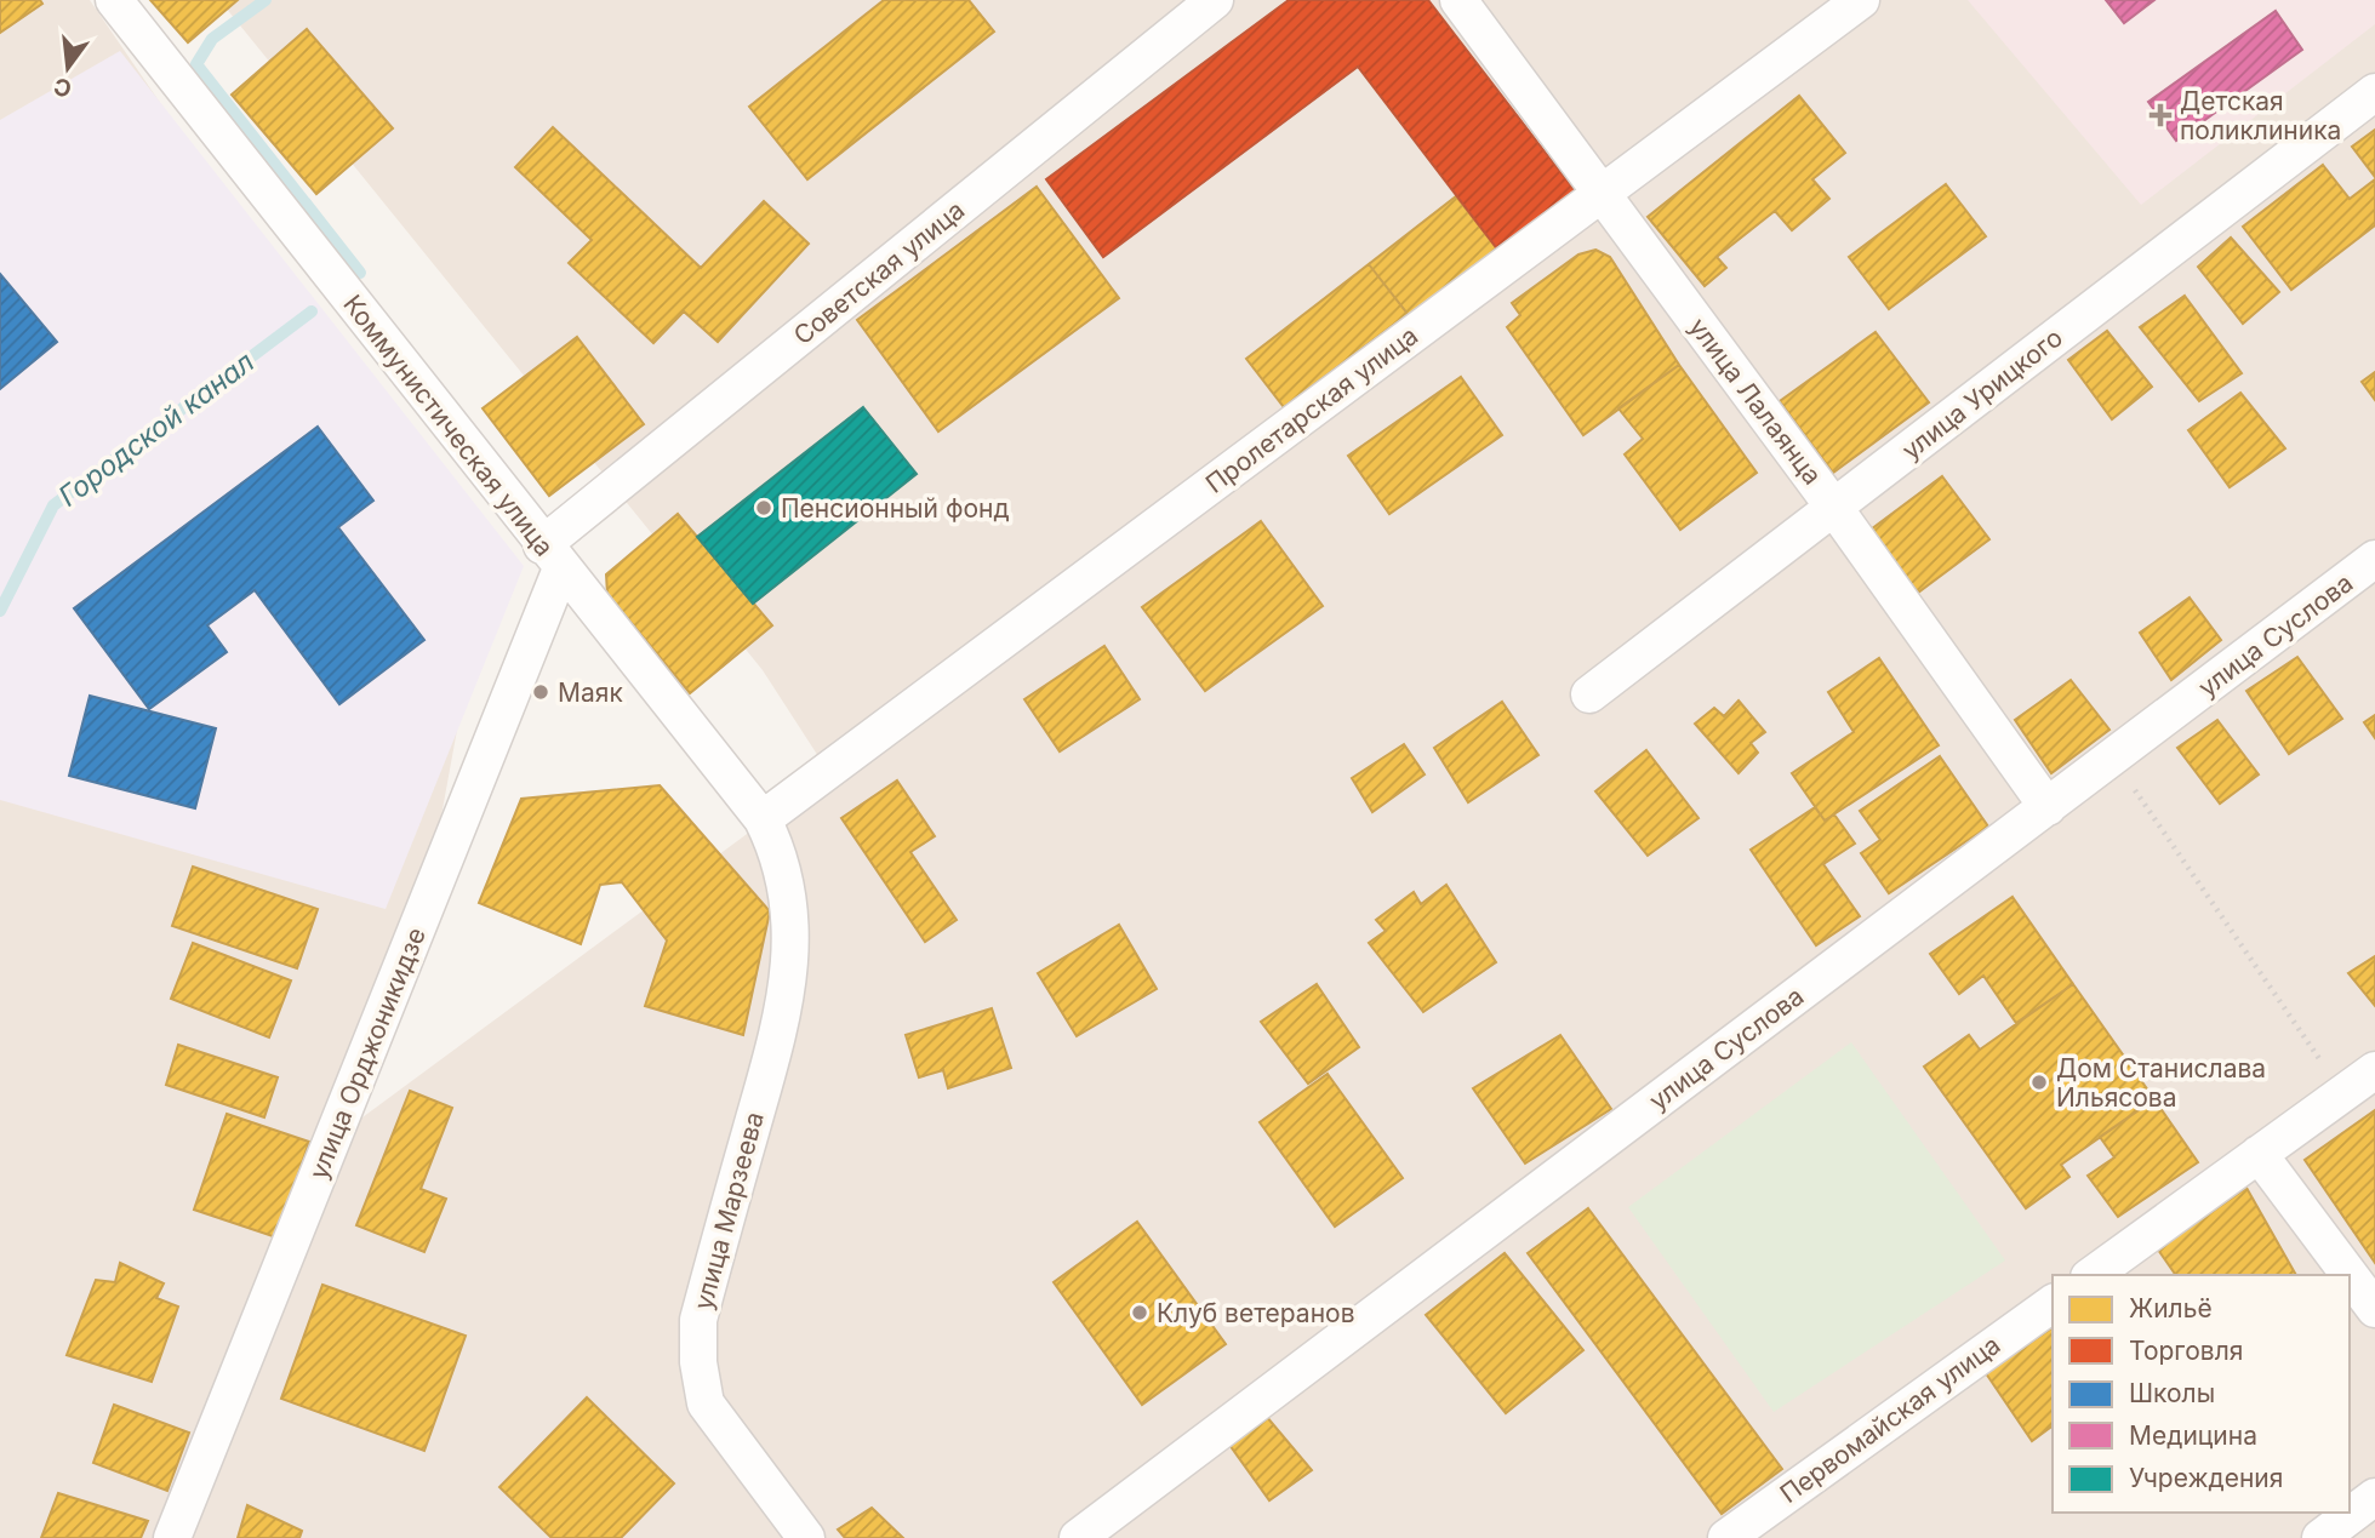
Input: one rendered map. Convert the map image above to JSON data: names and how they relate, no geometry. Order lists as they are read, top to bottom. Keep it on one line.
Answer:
{"streets":{"street":["Советская улица","улица Урицкого","улица Лалаянца","Пролетарская улица","Коммунистическая улица","улица Суслова","улица Орджоникидзе","улица Марзеева","Первомайская улица"]},"crossings":[["Советская улица","Коммунистическая улица"],["Советская улица","улица Орджоникидзе"],["улица Урицкого","улица Лалаянца"],["улица Лалаянца","Пролетарская улица"],["улица Лалаянца","улица Суслова"],["Пролетарская улица","Коммунистическая улица"],["Коммунистическая улица","улица Орджоникидзе"],["Коммунистическая улица","улица Марзеева"]],"water":["Городской канал"],"places":{"health":["Детская поликлиника"],"other":["Пенсионный фонд","Маяк","Дом Станислава Ильясова","Клуб ветеранов"]},"legend":["Жильё","Торговля","Школы","Медицина","Учреждения"],"north":"bottom"}
